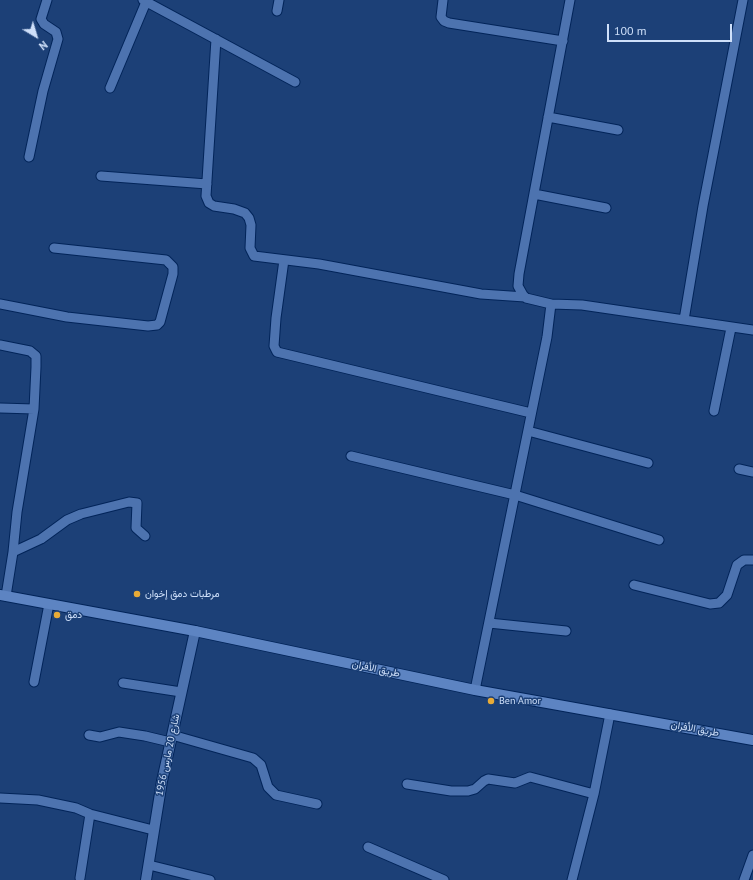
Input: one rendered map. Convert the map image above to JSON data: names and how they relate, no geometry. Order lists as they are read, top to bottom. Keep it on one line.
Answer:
{"streets":{"main road":["طريق الأفران"],"street":["شارع 20 مارس 1956"]},"crossings":[["طريق الأفران","شارع 20 مارس 1956"]],"places":["مرطبات دمق إخوان","دمق","Ben Amor"],"scale_bar":"100 m","north":"bottom right"}
